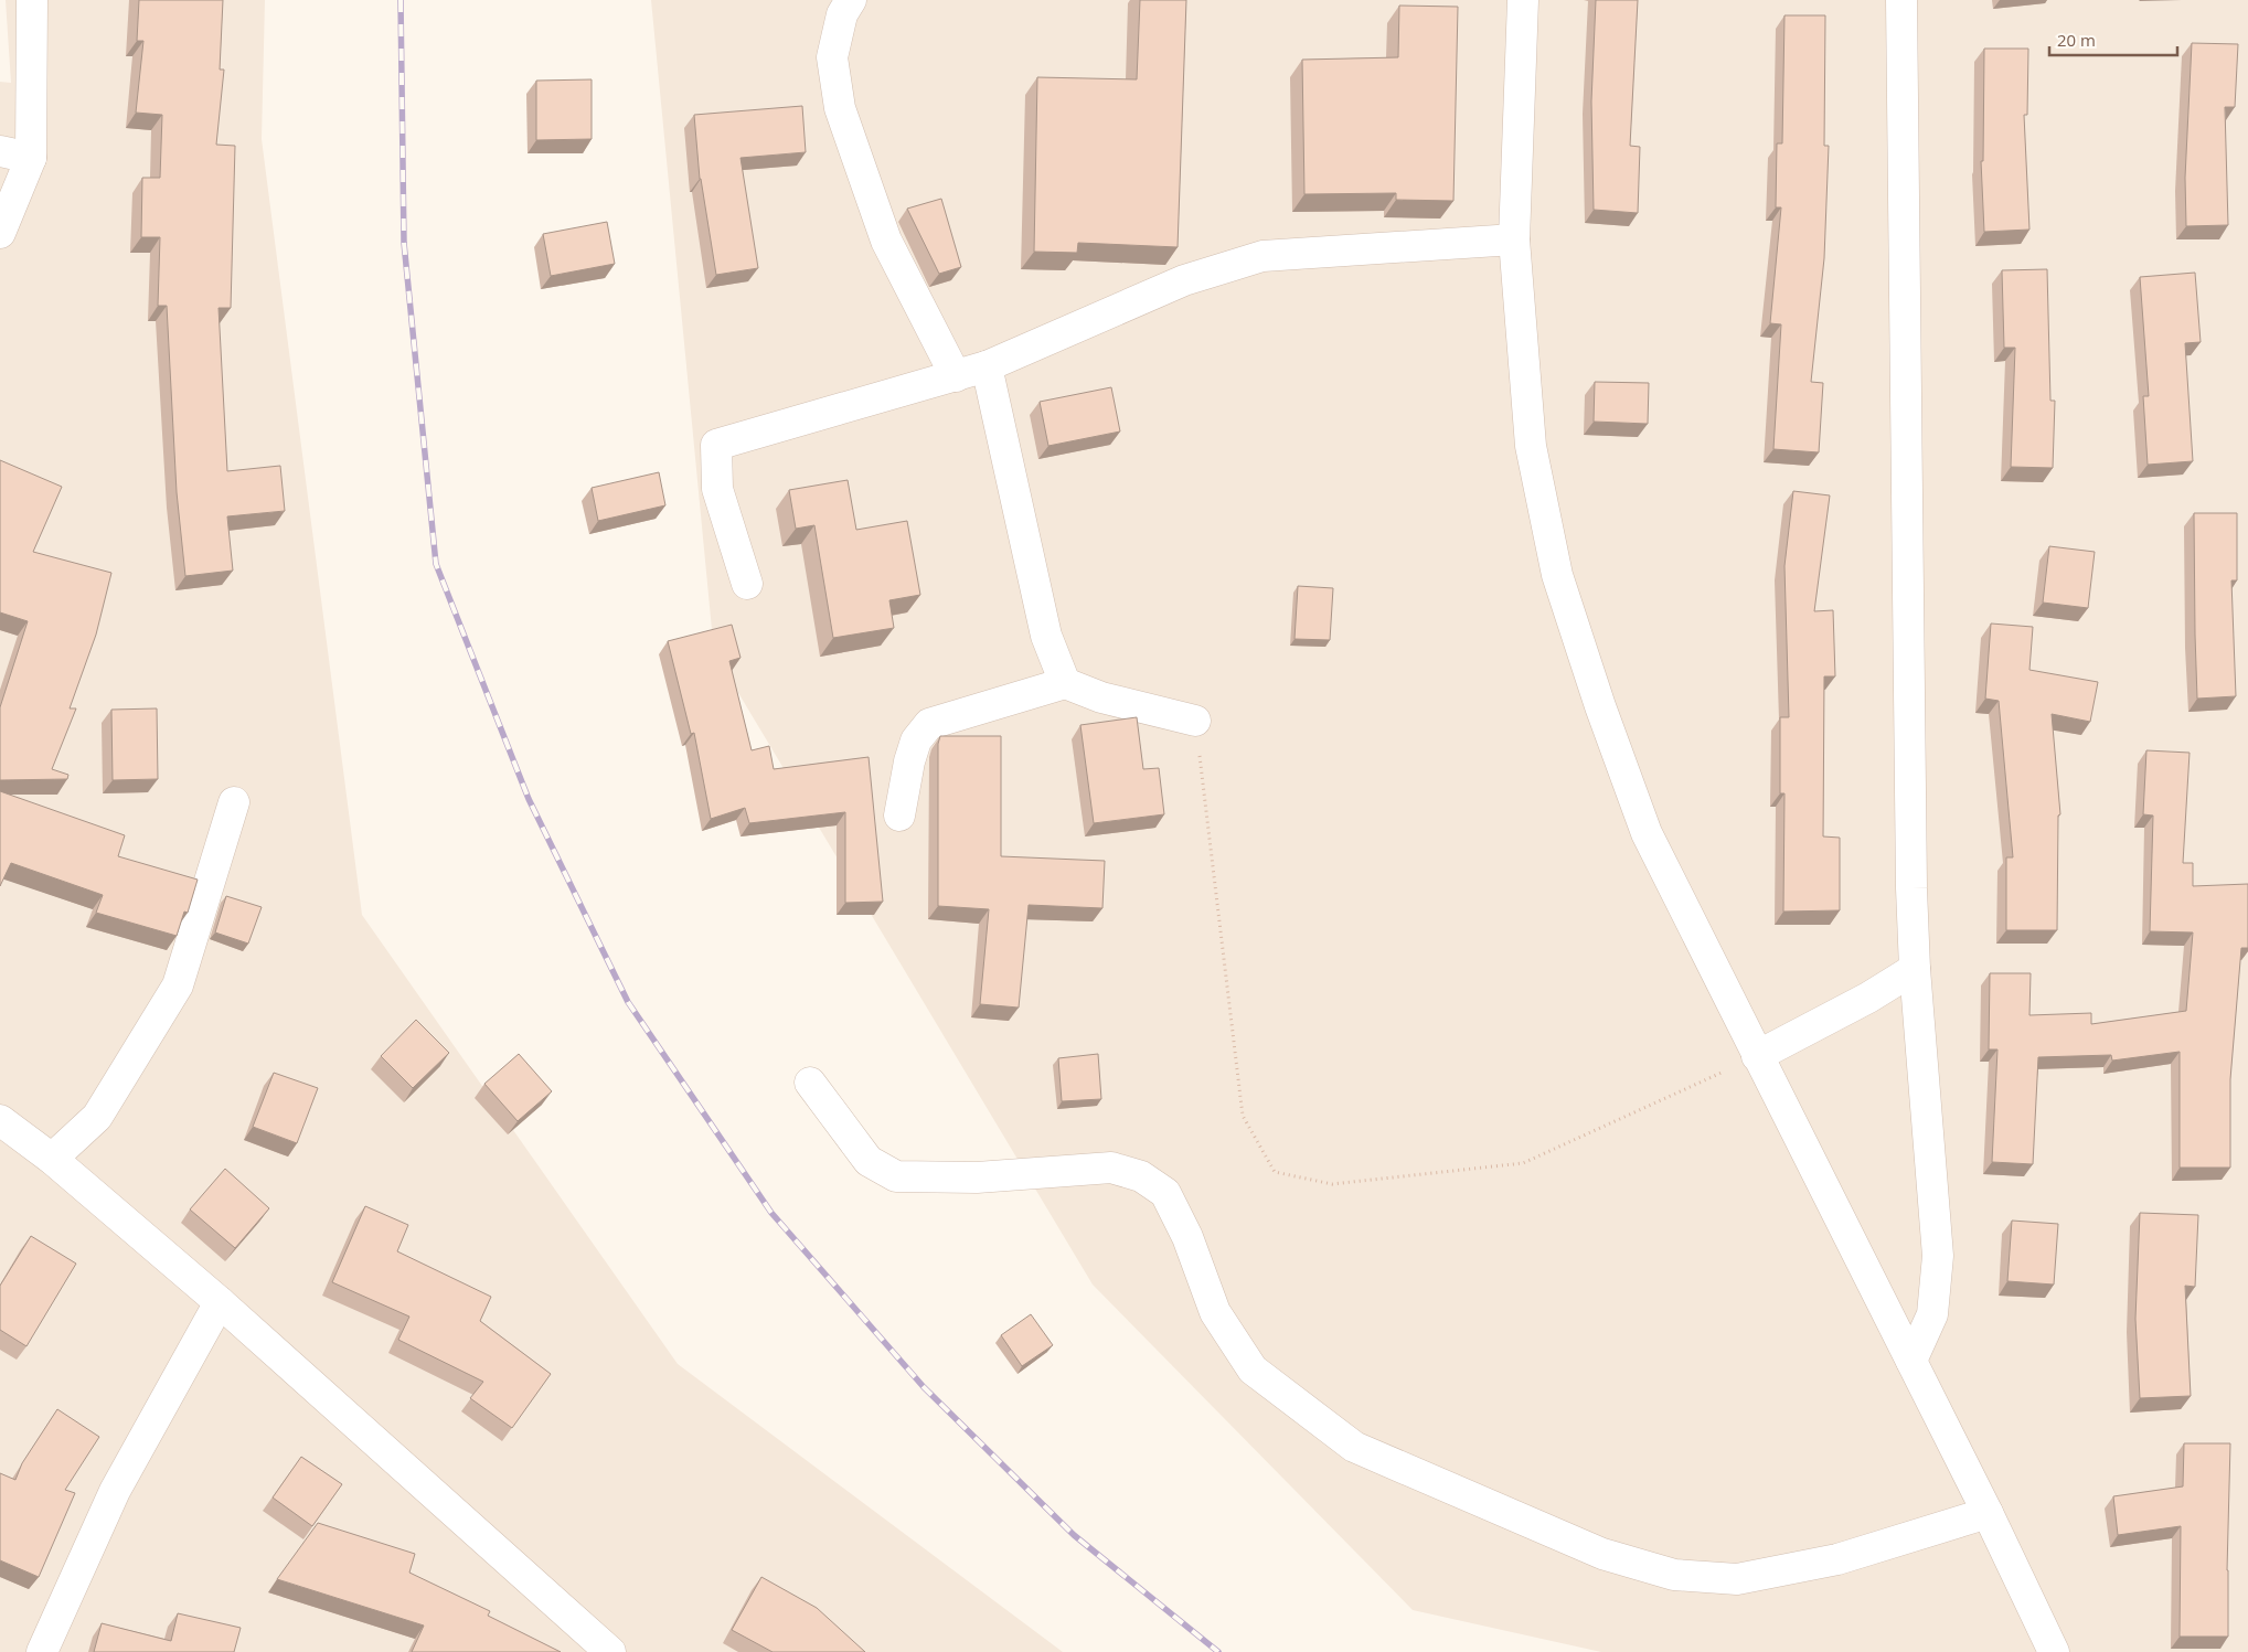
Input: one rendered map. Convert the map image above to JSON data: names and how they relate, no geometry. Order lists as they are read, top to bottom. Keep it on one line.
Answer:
{"scale_bar":"20 m"}
